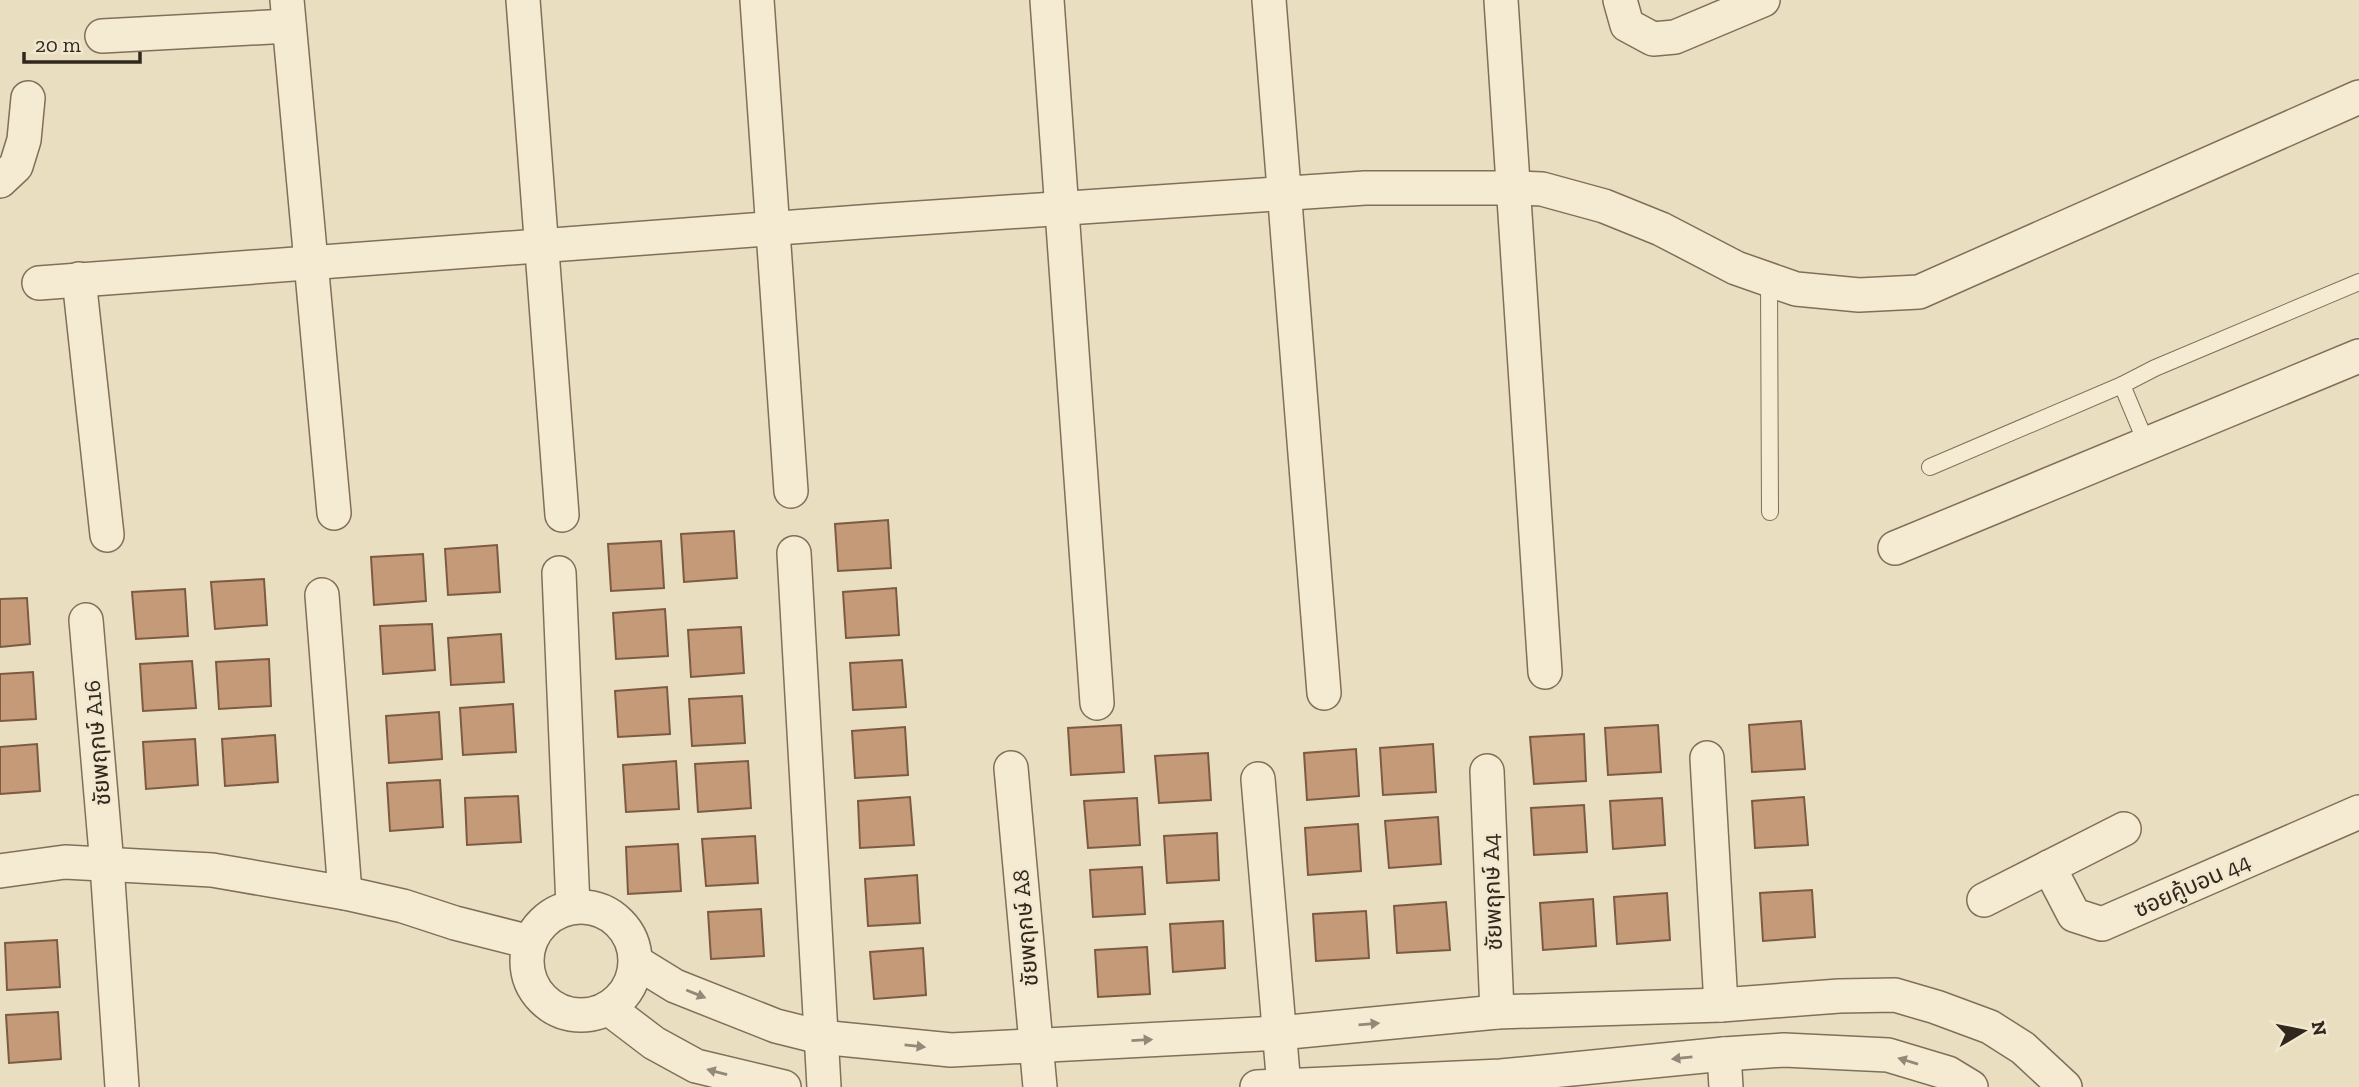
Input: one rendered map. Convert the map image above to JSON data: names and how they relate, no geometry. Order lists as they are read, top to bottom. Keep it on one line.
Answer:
{"streets":{"street":["ชัยพฤกษ์ A16","ซอยคู้บอน 44","ชัยพฤกษ์ A4","ชัยพฤกษ์ A8"]},"scale_bar":"20 m","north":"right"}
